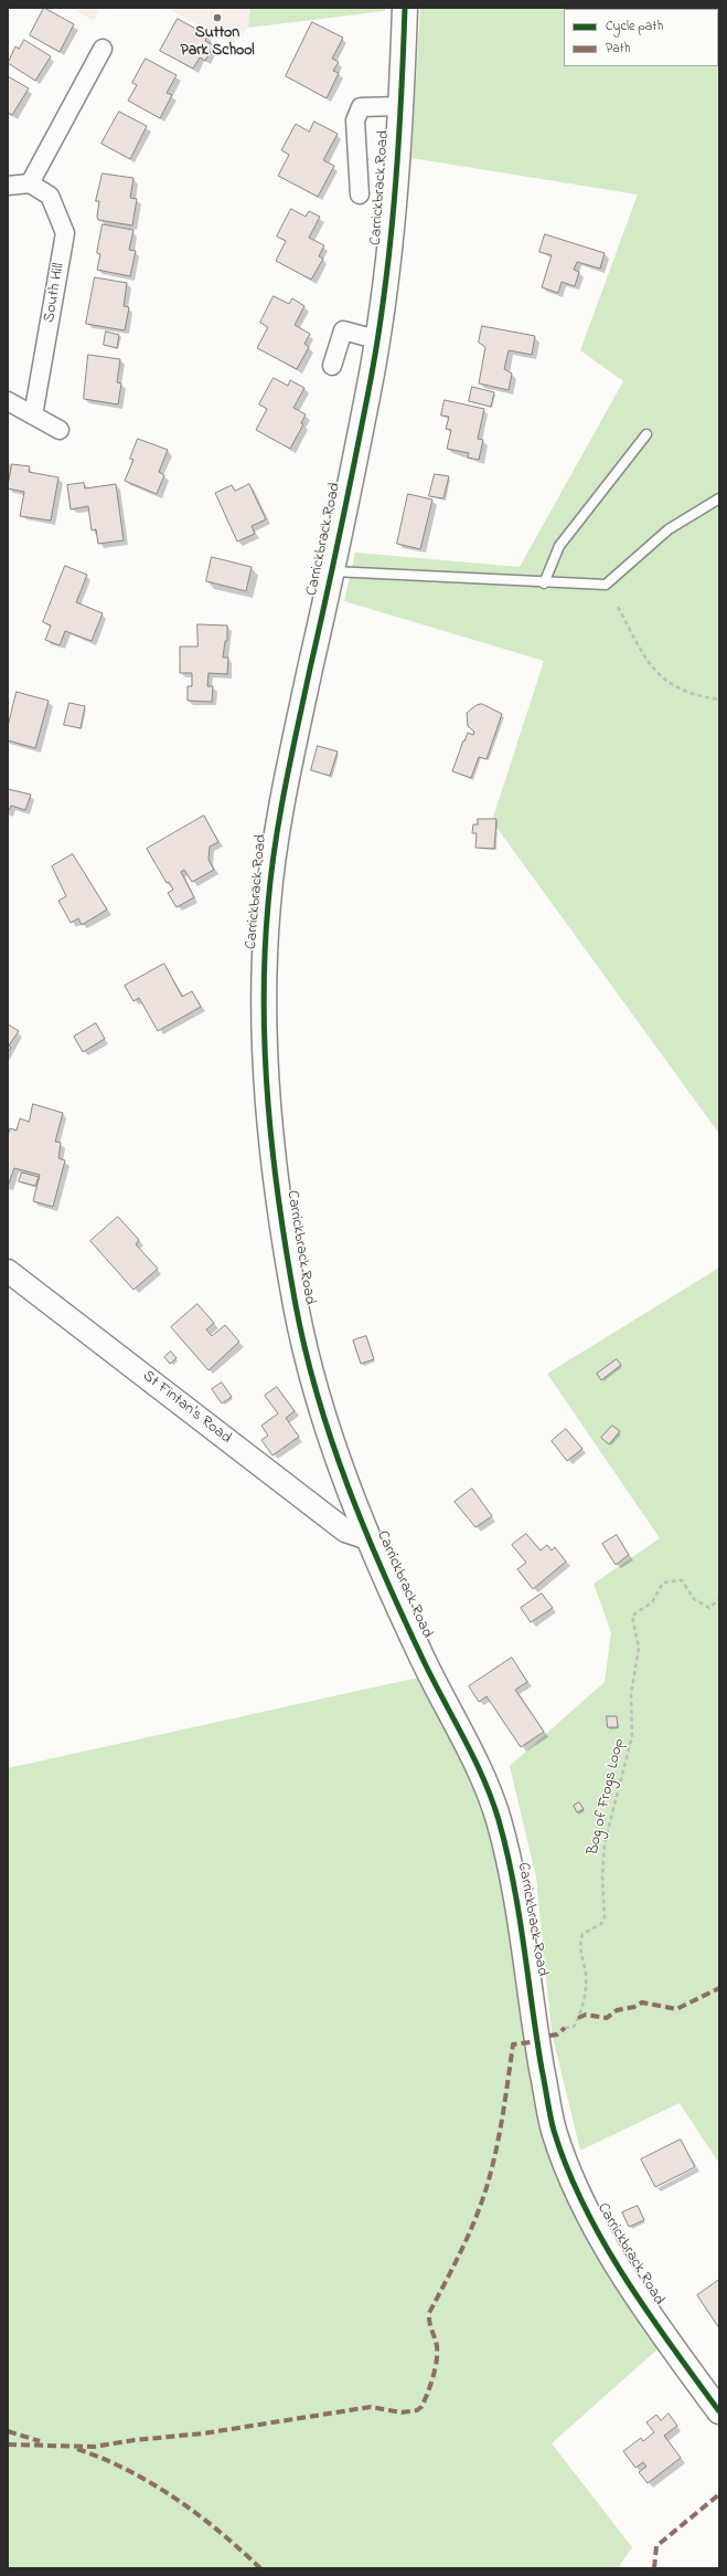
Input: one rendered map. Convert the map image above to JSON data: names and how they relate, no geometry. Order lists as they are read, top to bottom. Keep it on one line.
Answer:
{"streets":{"main road":["Carrickbrack Road"],"street":["South Hill","St Fintan's Road"],"path":["Bog of Frogs Loop"]},"crossings":[["Carrickbrack Road","St Fintan's Road"]],"places":["Sutton Park School"],"legend":["Cycle path","Path"]}
